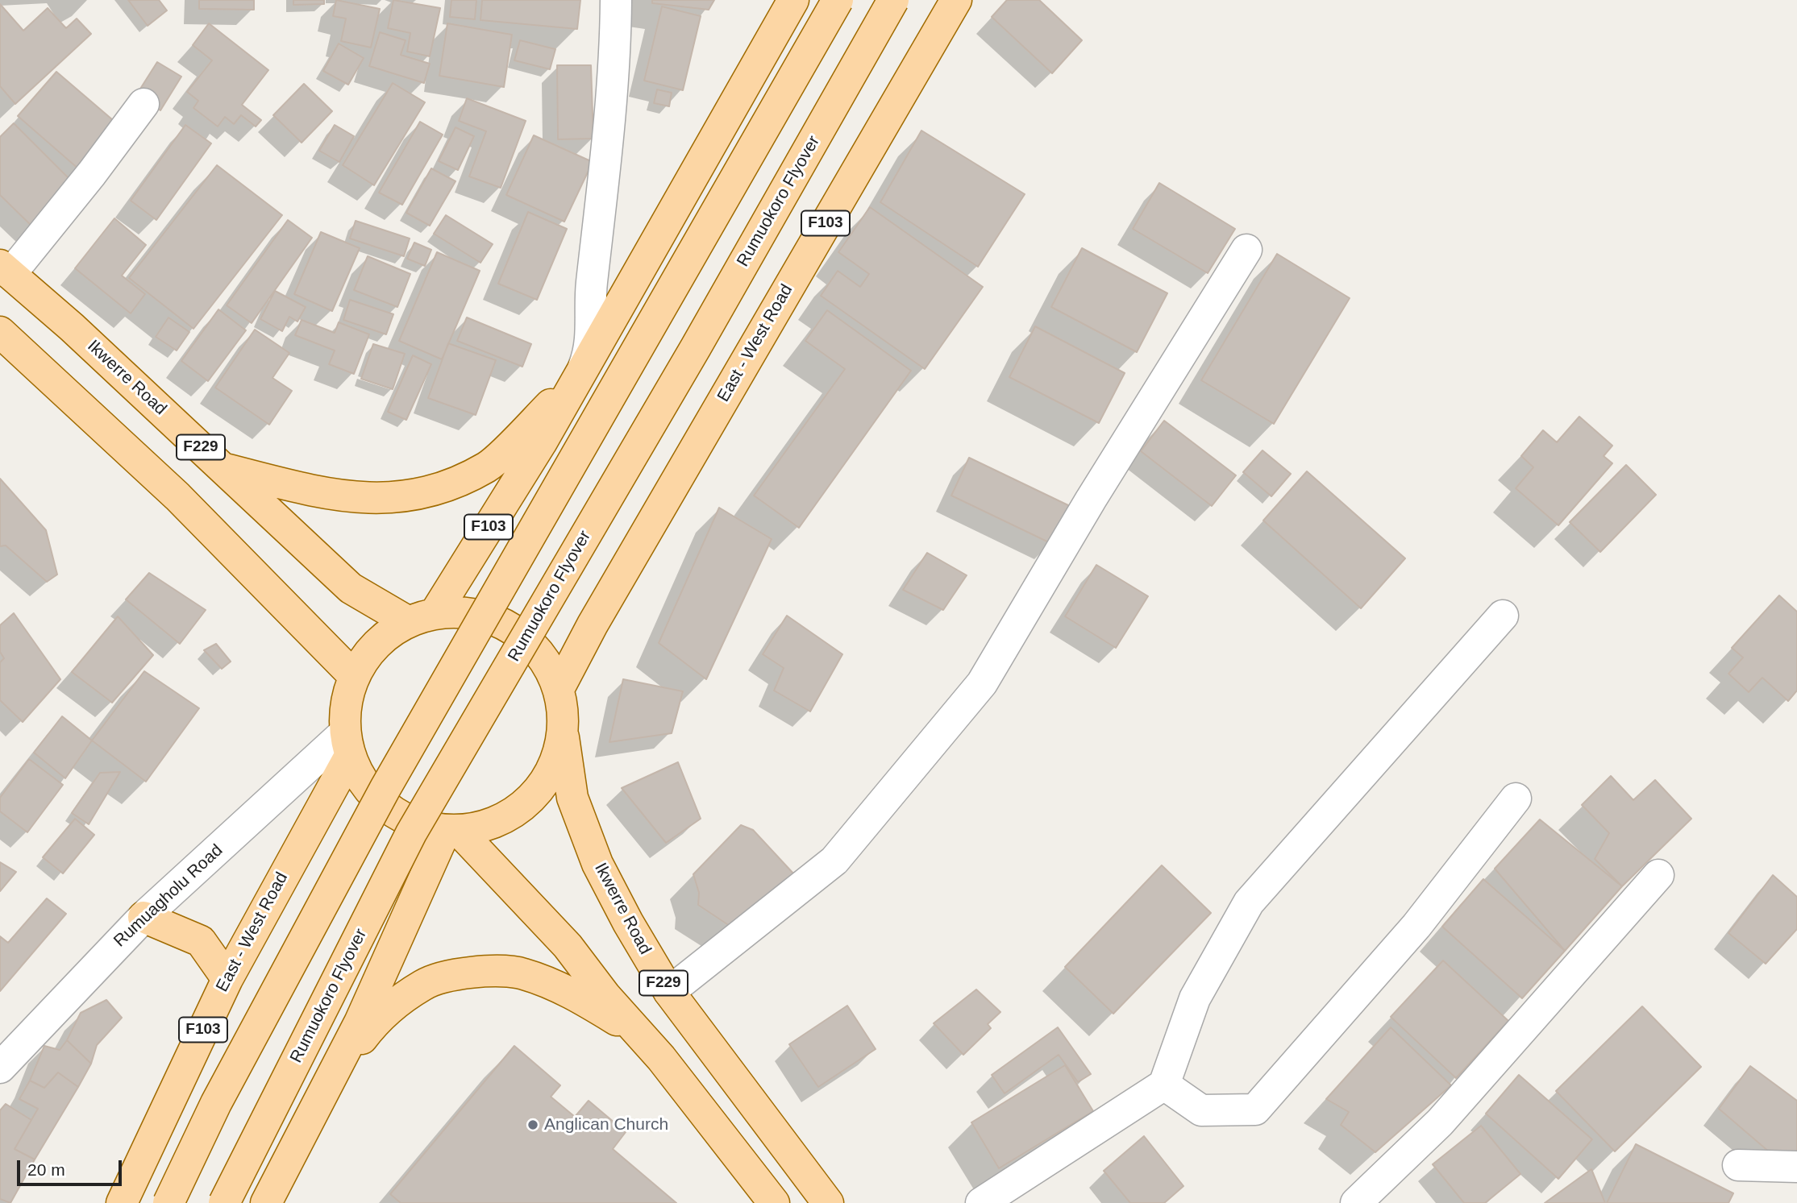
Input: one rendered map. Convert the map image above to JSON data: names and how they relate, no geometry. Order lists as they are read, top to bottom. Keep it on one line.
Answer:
{"streets":{"main road":["Rumuokoro Flyover","F103","East - West Road","Ikwerre Road","F229"],"street":["Rumuagholu Road"]},"crossings":[["East - West Road","Ikwerre Road"],["East - West Road","Rumuagholu Road"]],"places":["Anglican Church"],"scale_bar":"20 m"}
